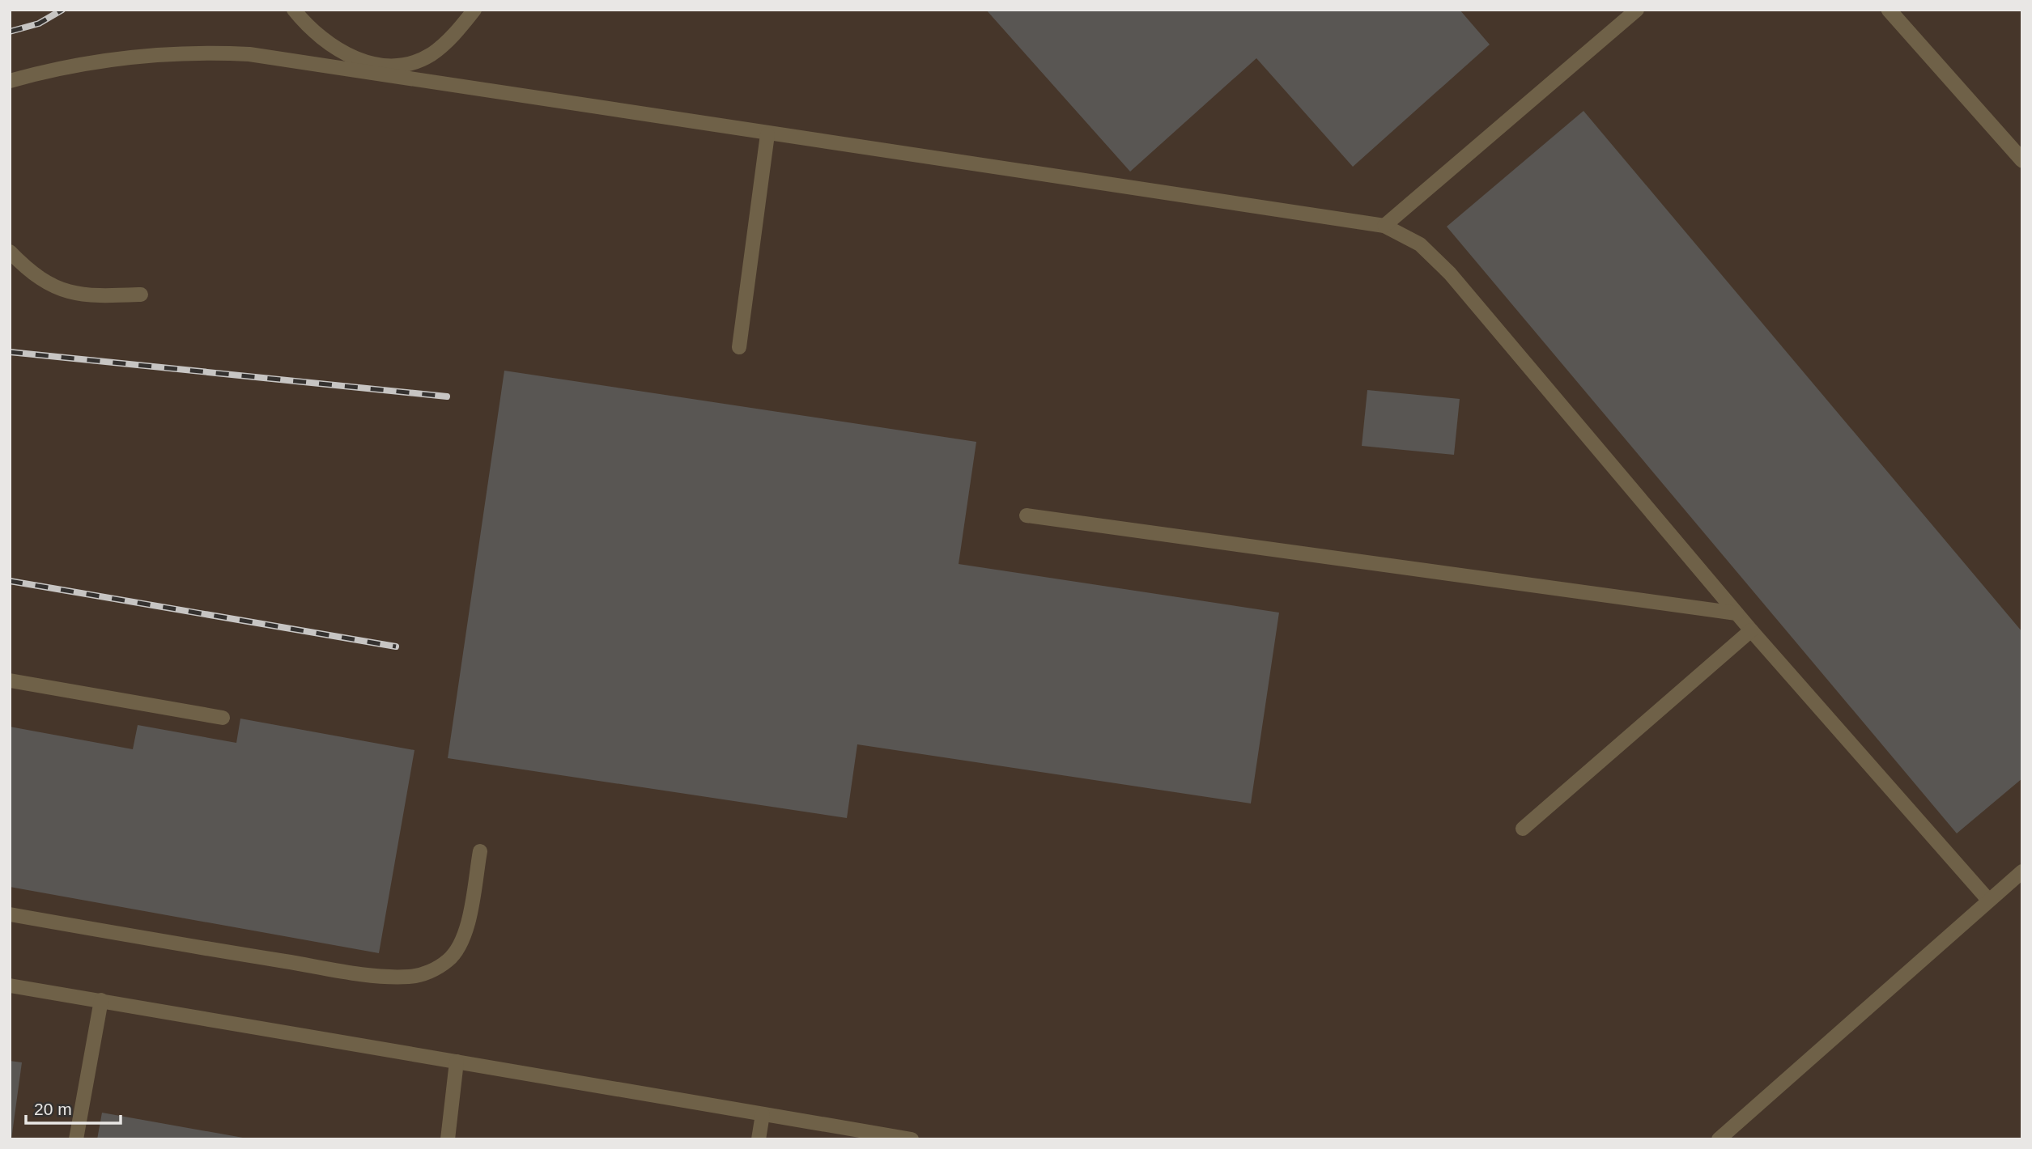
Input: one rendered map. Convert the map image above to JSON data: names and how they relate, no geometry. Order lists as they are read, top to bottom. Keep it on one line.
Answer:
{"scale_bar":"20 m"}
